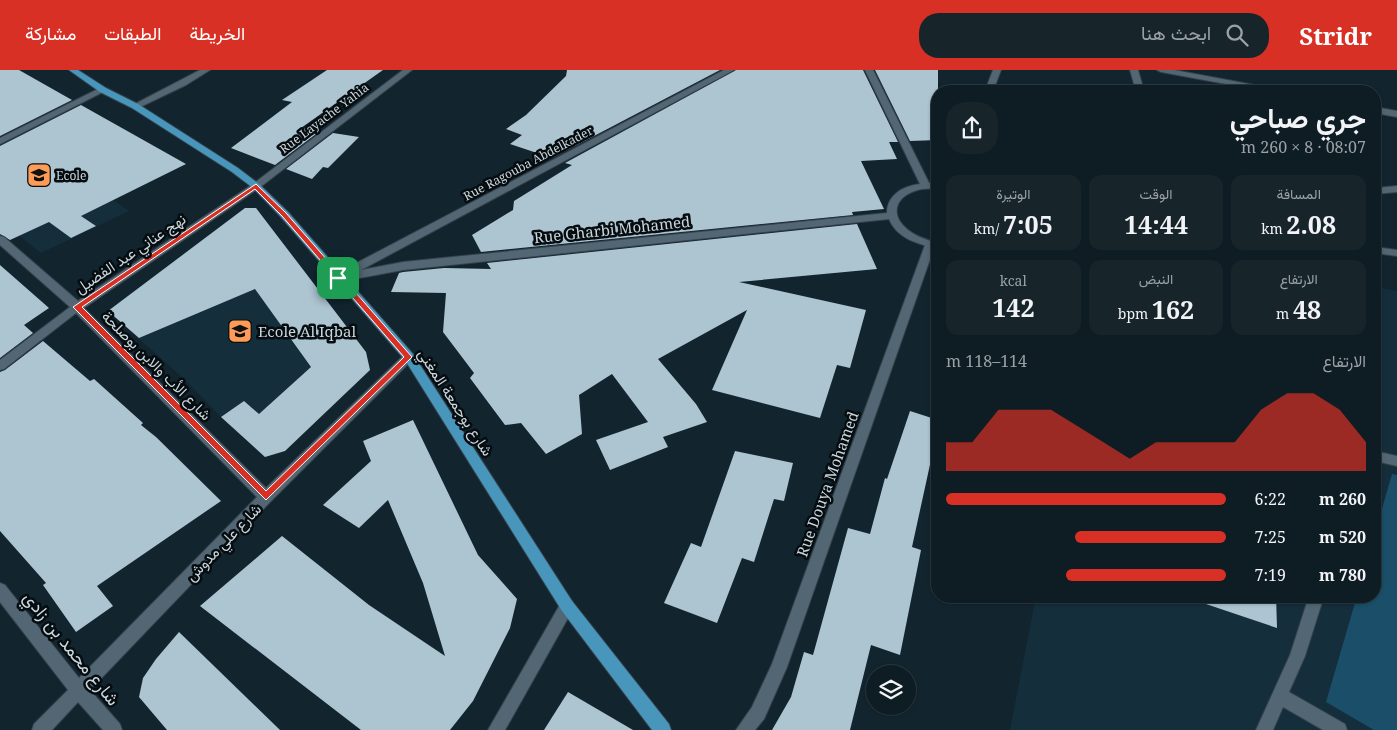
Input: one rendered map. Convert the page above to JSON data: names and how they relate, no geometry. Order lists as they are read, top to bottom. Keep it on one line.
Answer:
{"streets":{"main road":["شارع بوجمعة المغني"],"street":["Rue Layache Yahia","Rue Ragouba Abdelkader","Rue Gharbi Mohamed","نهج عناني عبد الفضيل","شارع الأب والابن بوصلحة","Rue Douya Mohamed","شارع علي مدوش","شارع محمد بن زادي"]},"crossings":[["Rue Layache Yahia","نهج عناني عبد الفضيل"],["Rue Layache Yahia","شارع بوجمعة المغني"],["Rue Ragouba Abdelkader","Rue Gharbi Mohamed"],["Rue Ragouba Abdelkader","شارع بوجمعة المغني"],["Rue Gharbi Mohamed","شارع بوجمعة المغني"],["نهج عناني عبد الفضيل","شارع الأب والابن بوصلحة"],["نهج عناني عبد الفضيل","شارع بوجمعة المغني"],["شارع الأب والابن بوصلحة","شارع علي مدوش"],["شارع بوجمعة المغني","شارع علي مدوش"],["شارع علي مدوش","شارع محمد بن زادي"]],"places":{"school or university":["Ecole","Ecole Al Iqbal"]},"page":{"header":"Stridr","search":"ابحث هنا","nav":["الخريطة","الطبقات","مشاركة"],"heading":["جري صباحي","08:07 · 8 × 260 m"],"stats":[["المسافة","2.08 km"],["الوقت","14:44"],["الوتيرة","7:05 /km"],["الارتفاع","48 m"],["النبض","162 bpm"],["kcal","142"]],"chart":["الارتفاع","114–118 m"],"list":[{"name":"260 m","note":"6:22"},{"name":"520 m","note":"7:25"},{"name":"780 m","note":"7:19"}]}}
